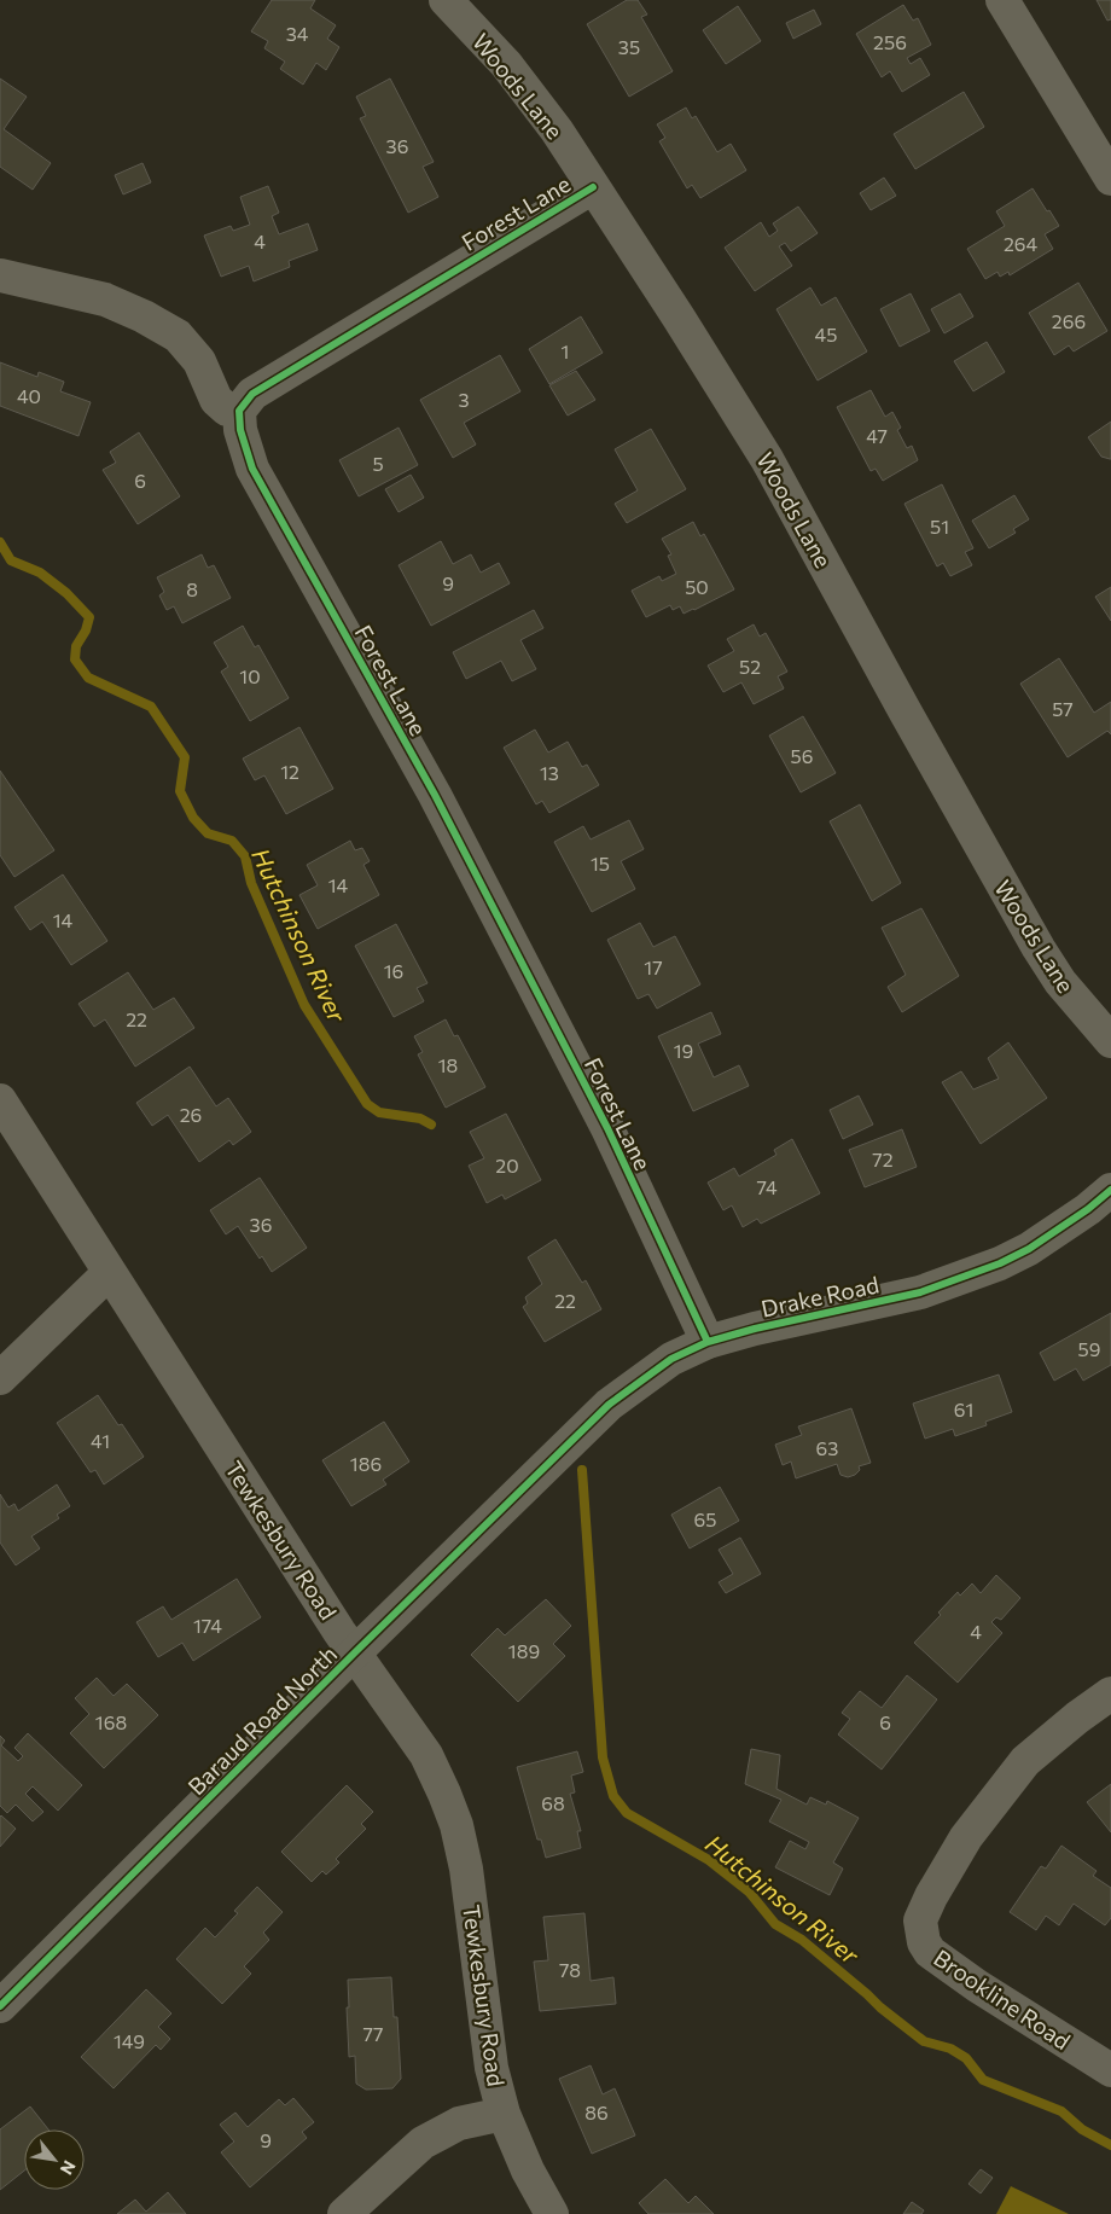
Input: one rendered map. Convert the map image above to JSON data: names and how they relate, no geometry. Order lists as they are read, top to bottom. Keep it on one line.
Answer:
{"streets":{"street":["Woods Lane","Forest Lane","Drake Road","Tewkesbury Road","Baraud Road North","Brookline Road"]},"crossings":[["Woods Lane","Forest Lane"],["Forest Lane","Drake Road"],["Drake Road","Baraud Road North"],["Tewkesbury Road","Baraud Road North"]],"water":["Hutchinson River"],"house_numbers":["34","256","35","36","4","264","266","45","1","40","3","47","5","6","51","9","50","8","52","10","57","56","12","13","15","14","14","17","16","22","19","18","26","72","20","74","36","22","59","61","41","63","186","65","174","4","189","168","6","68","78","77","149","86","9"],"north":"bottom right"}
